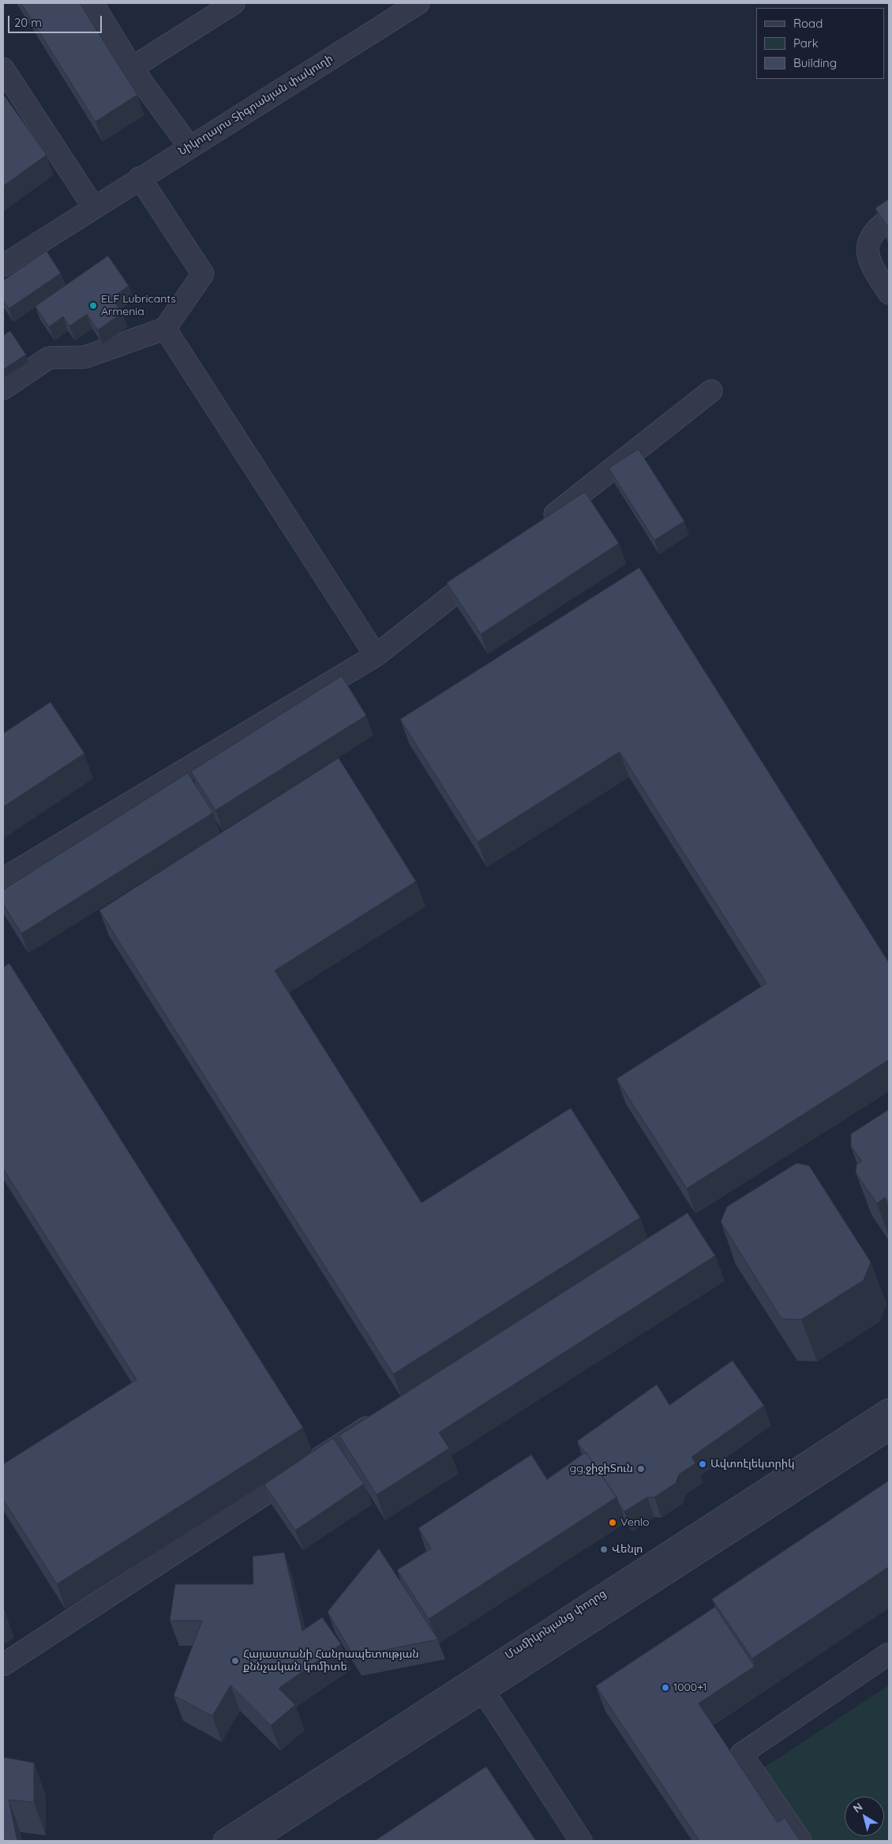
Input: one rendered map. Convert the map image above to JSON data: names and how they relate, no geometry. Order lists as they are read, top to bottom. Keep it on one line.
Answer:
{"streets":{"street":["Նիկողայոս Տիգրանյան փակուղի","Մամիկոնյանց փողոց"]},"places":["ELF Lubricants Armenia","Ավտոէլեկտրիկ","gg,ջիջիՏուն","Venlo","Վենլո","Հայաստանի Հանրապետության քննչական կոմիտե","1000+1"],"legend":["Road","Park","Building"],"scale_bar":"20 m","north":"top left"}
